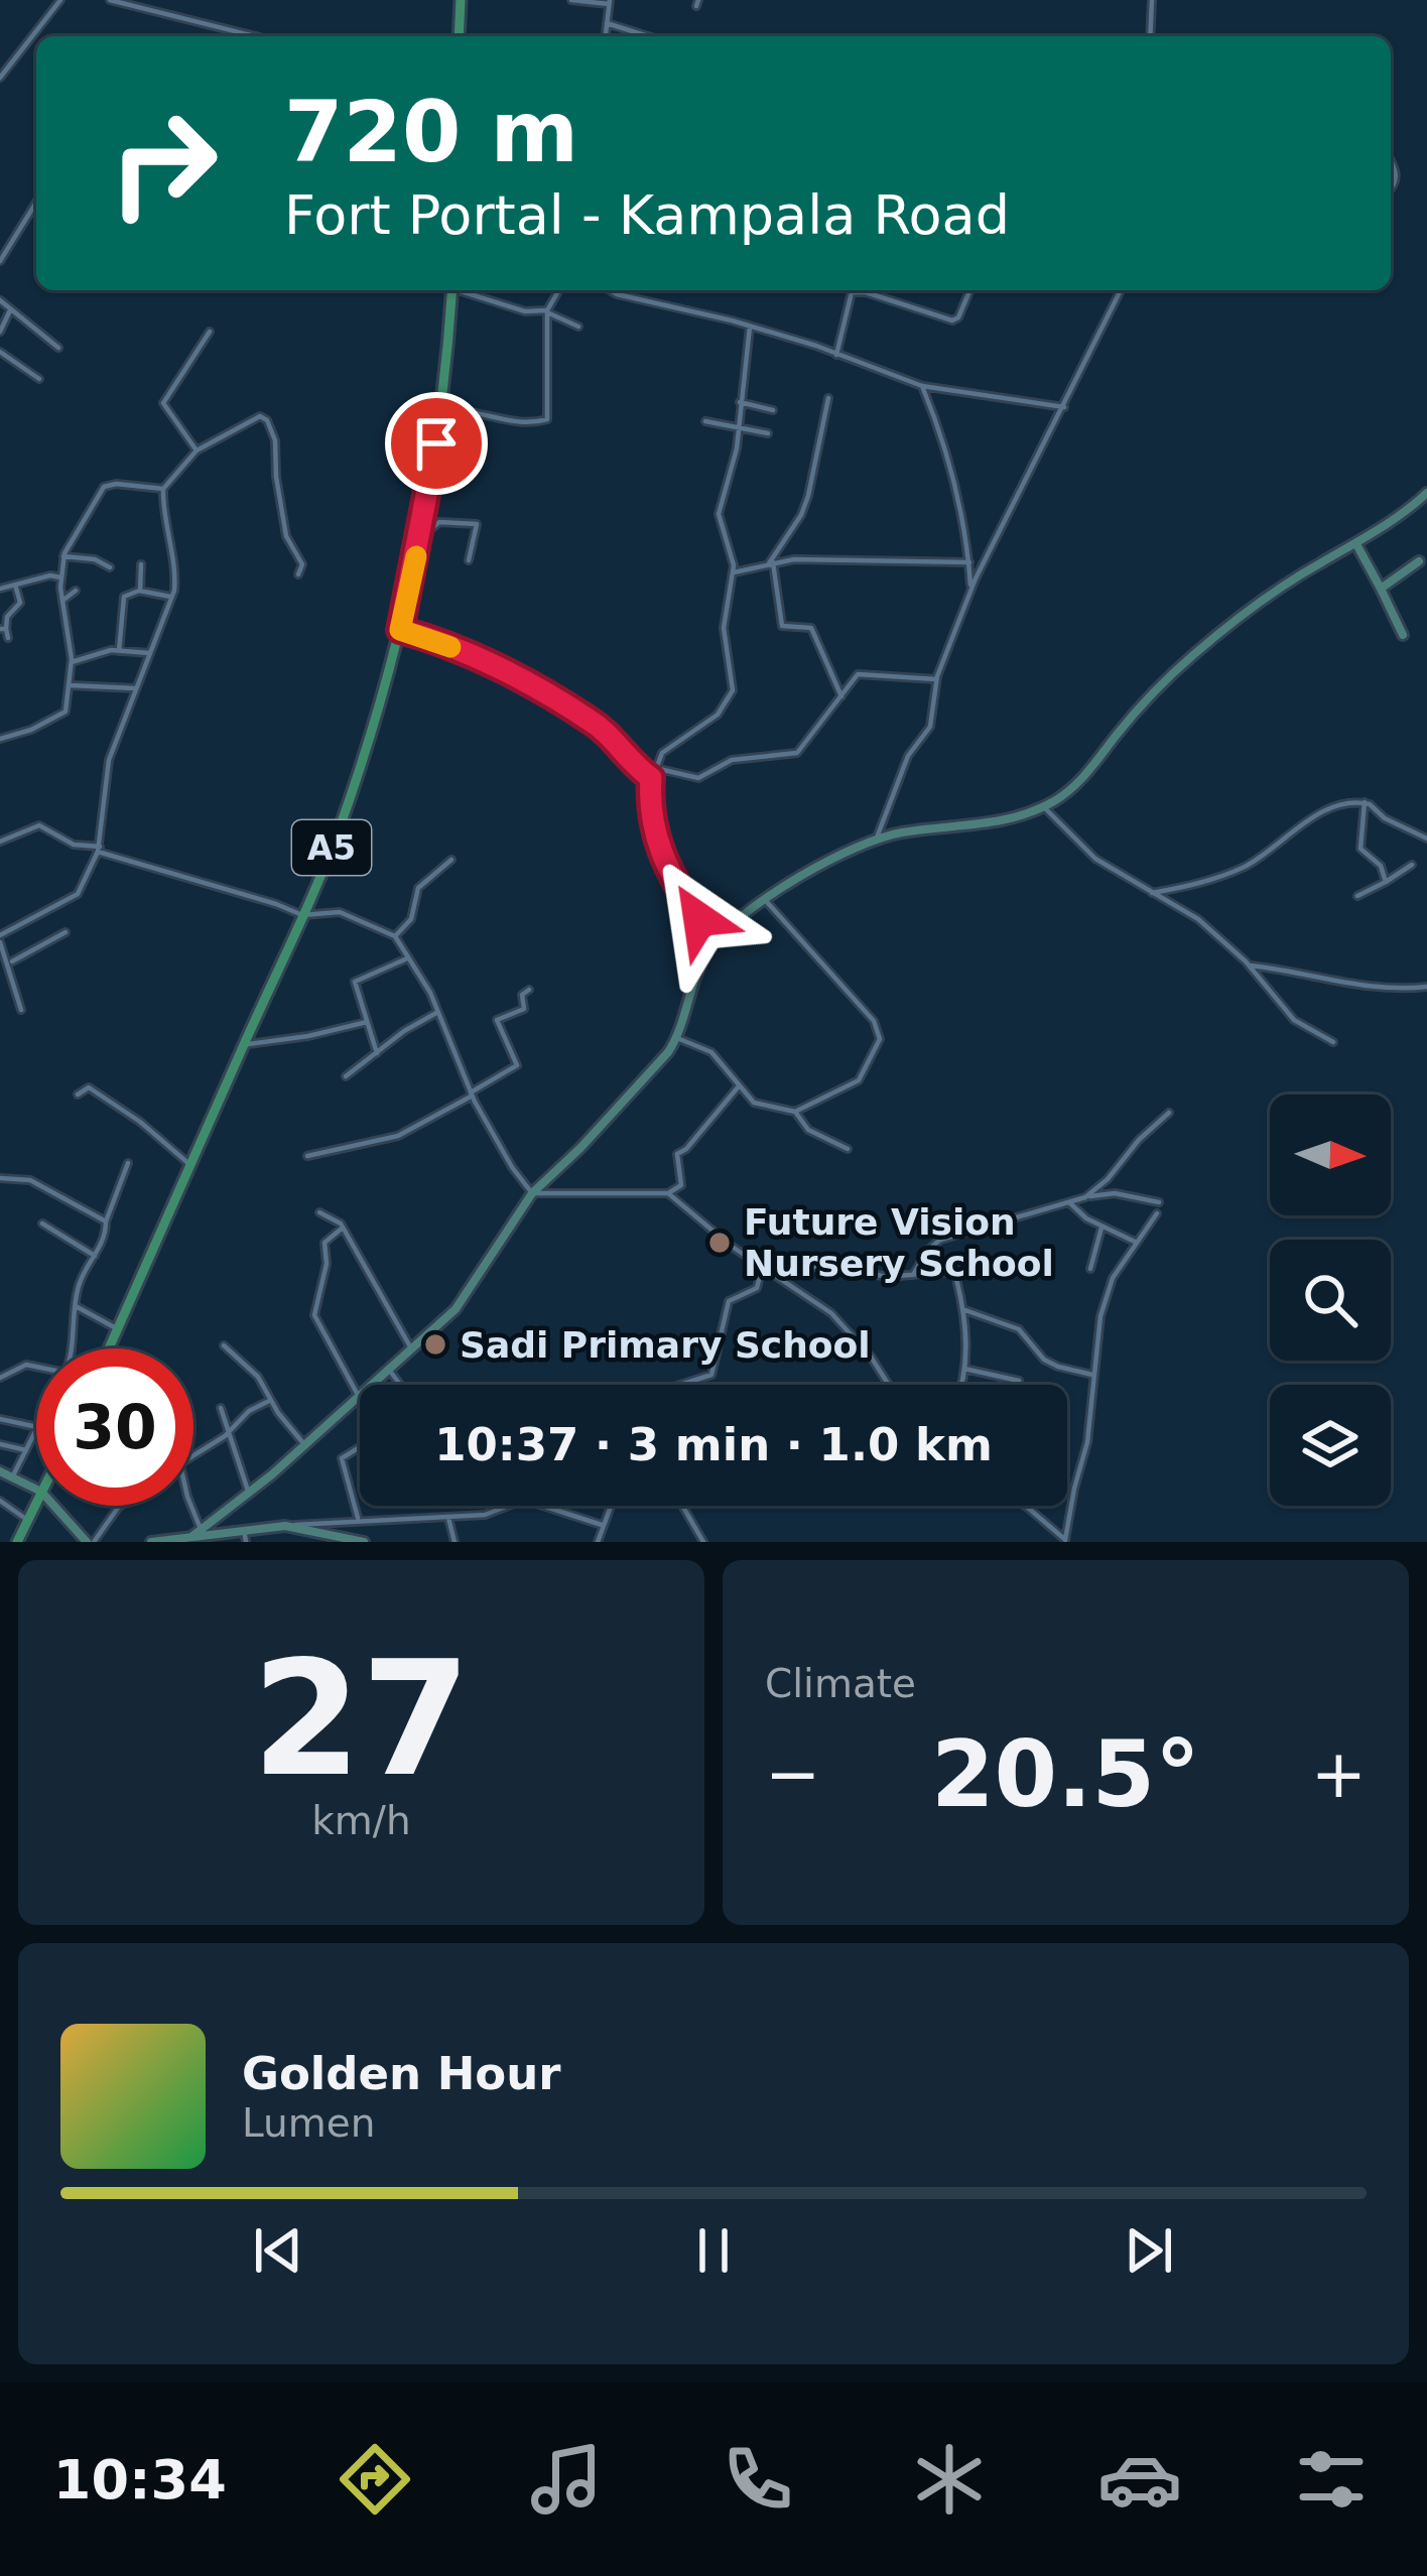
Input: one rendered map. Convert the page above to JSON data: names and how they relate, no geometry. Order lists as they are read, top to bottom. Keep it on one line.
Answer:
{"streets":{"main road":["A5"]},"places":["Future Vision Nursery School","Sadi Primary School"],"north":"right","page":{"turn":["720 m","Fort Portal - Kampala Road"],"limit":"30","trip":"10:37 · 3 min · 1.0 km","tile":[["27","km/h"],"Climate"],"heat":["−","20.5°","+"],"song":["Golden Hour","Lumen"],"tabs":"10:34"}}
